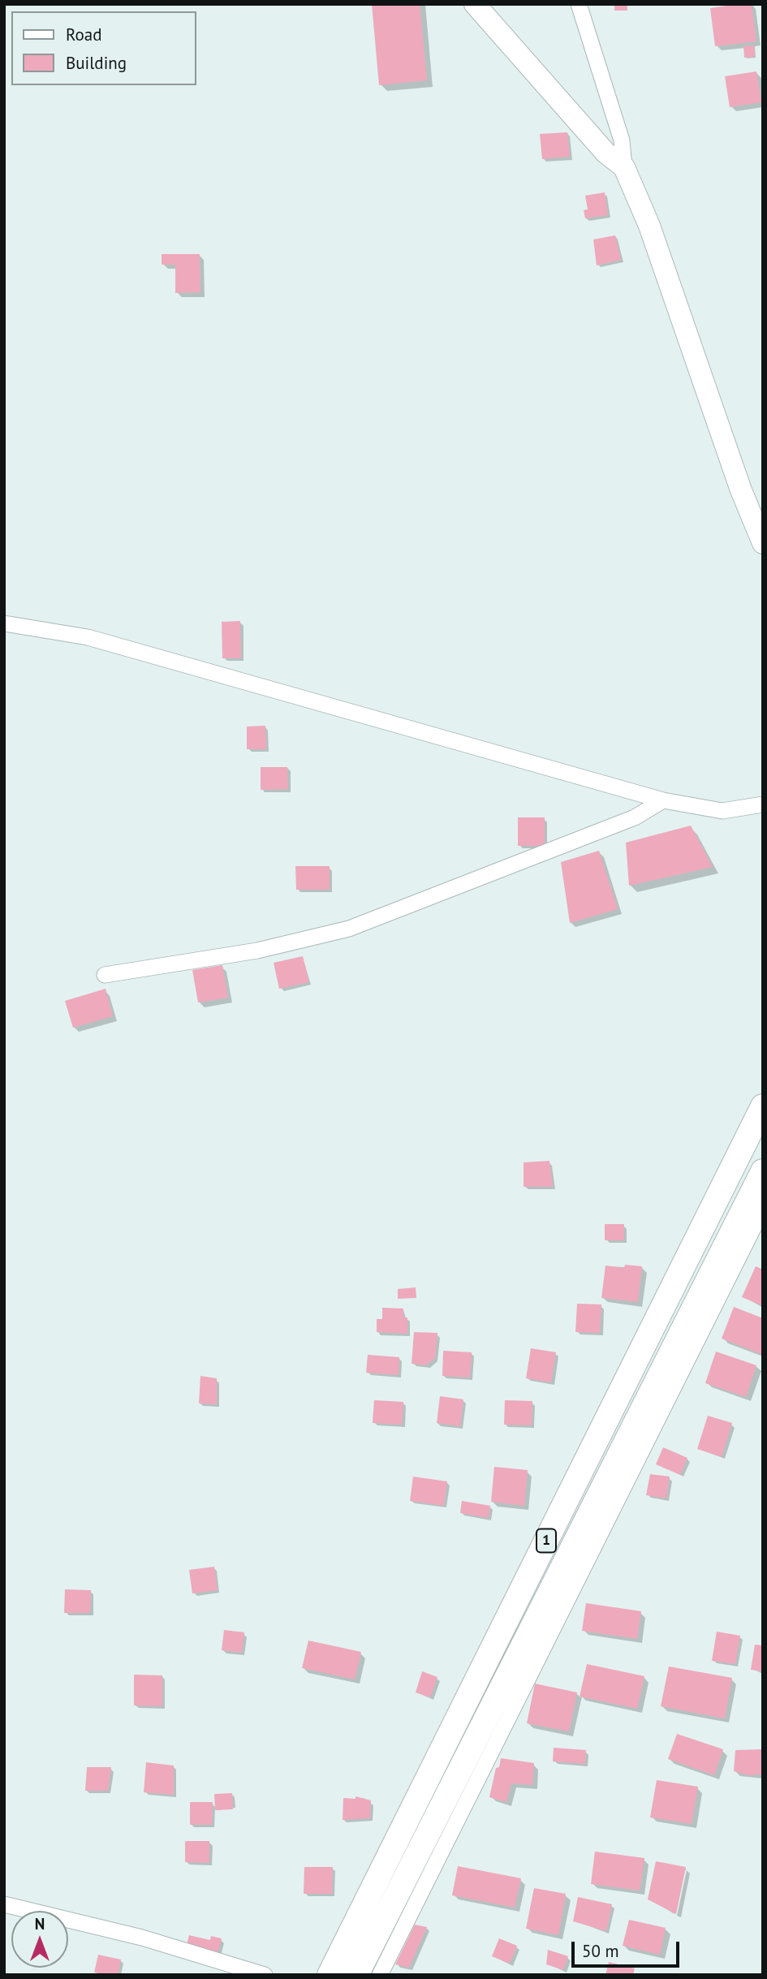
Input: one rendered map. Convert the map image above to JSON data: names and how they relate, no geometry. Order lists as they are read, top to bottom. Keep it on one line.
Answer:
{"streets":{"main road":["1"]},"legend":["Road","Building"],"scale_bar":"50 m","north":"top"}
